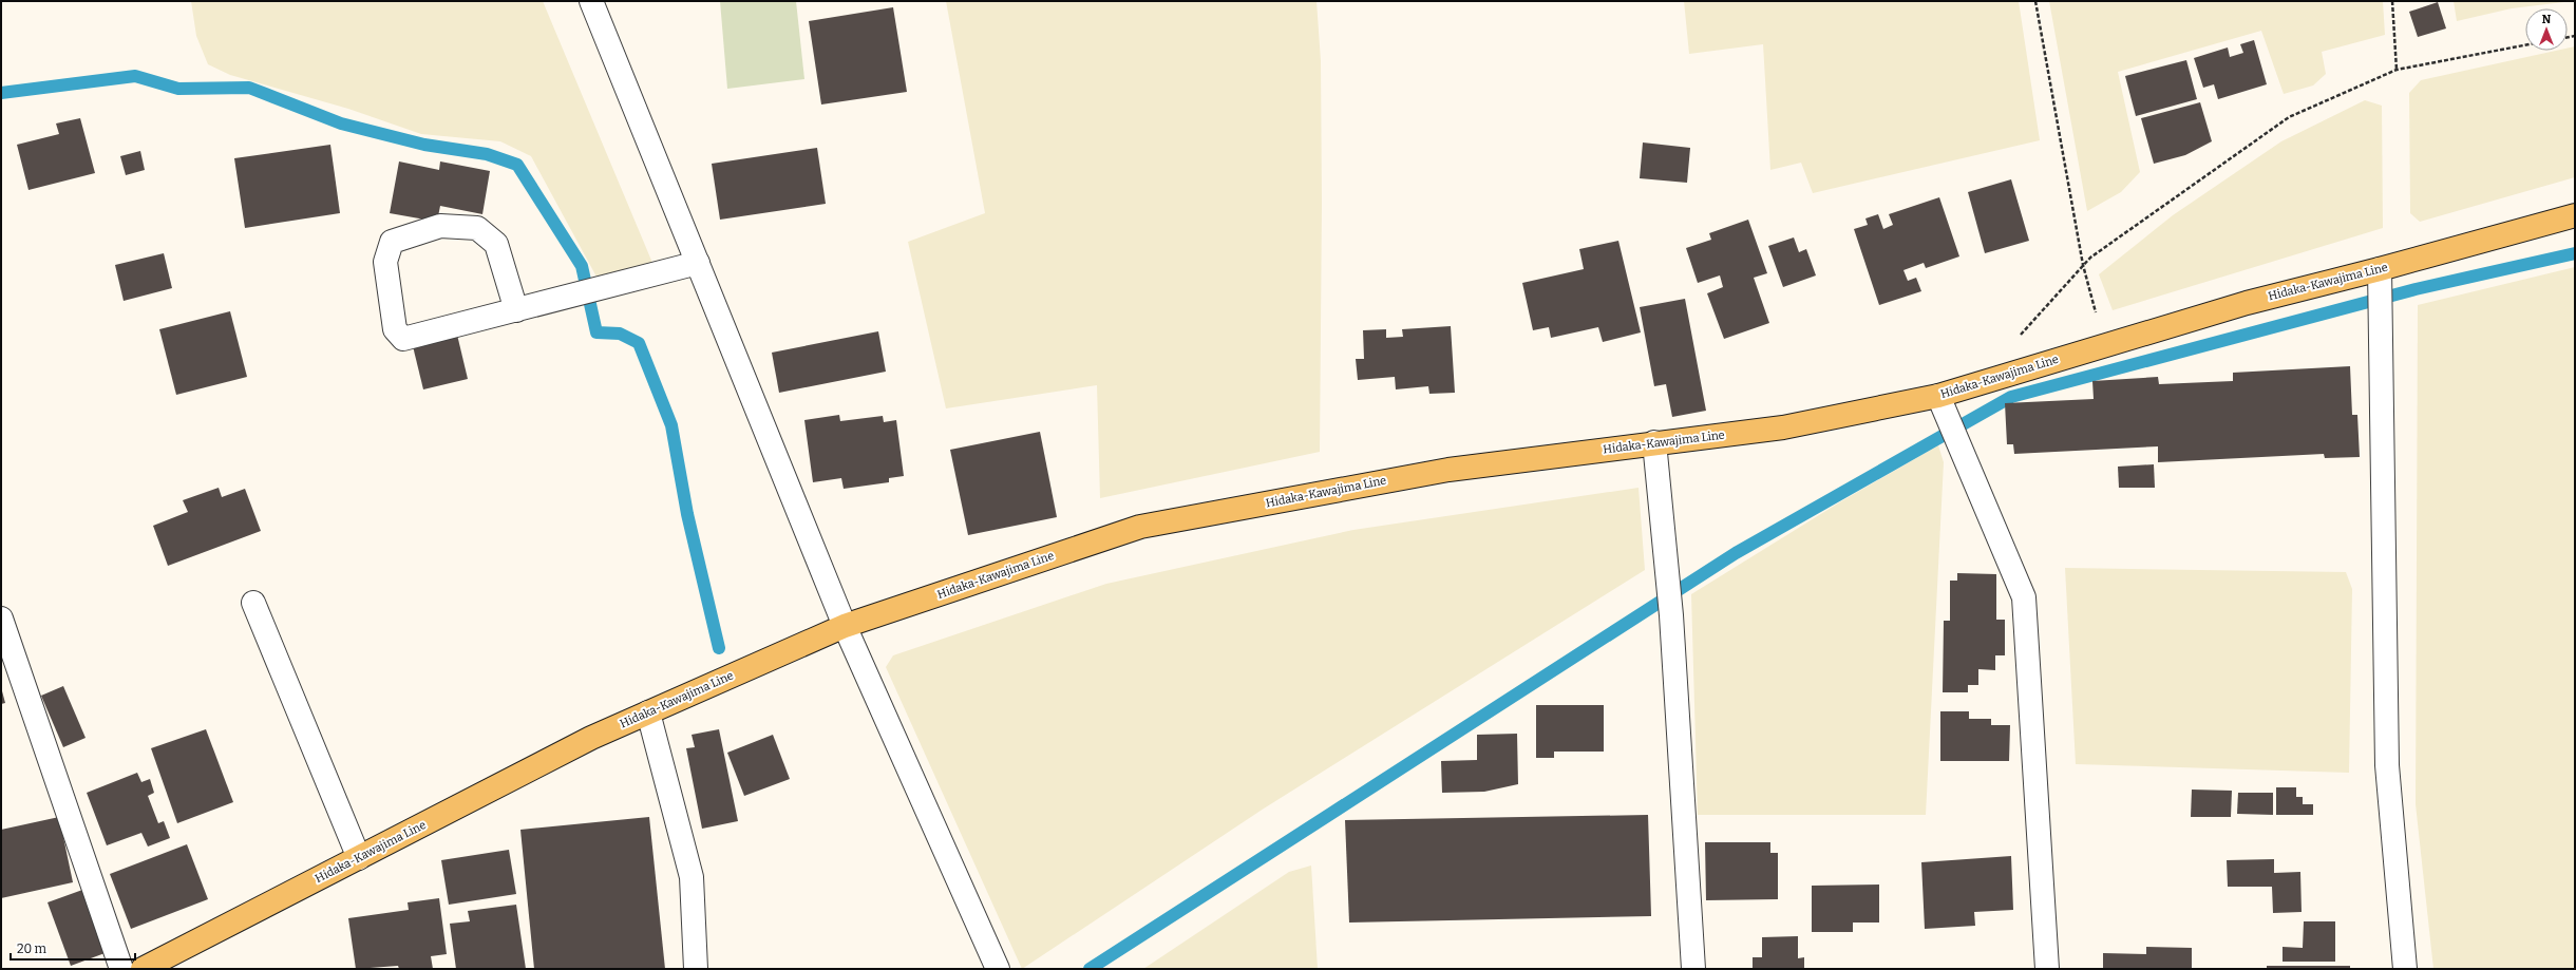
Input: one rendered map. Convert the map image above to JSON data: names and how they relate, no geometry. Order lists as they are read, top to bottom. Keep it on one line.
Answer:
{"streets":{"main road":["Hidaka-Kawajima Line"]},"scale_bar":"20 m","north":"top"}
